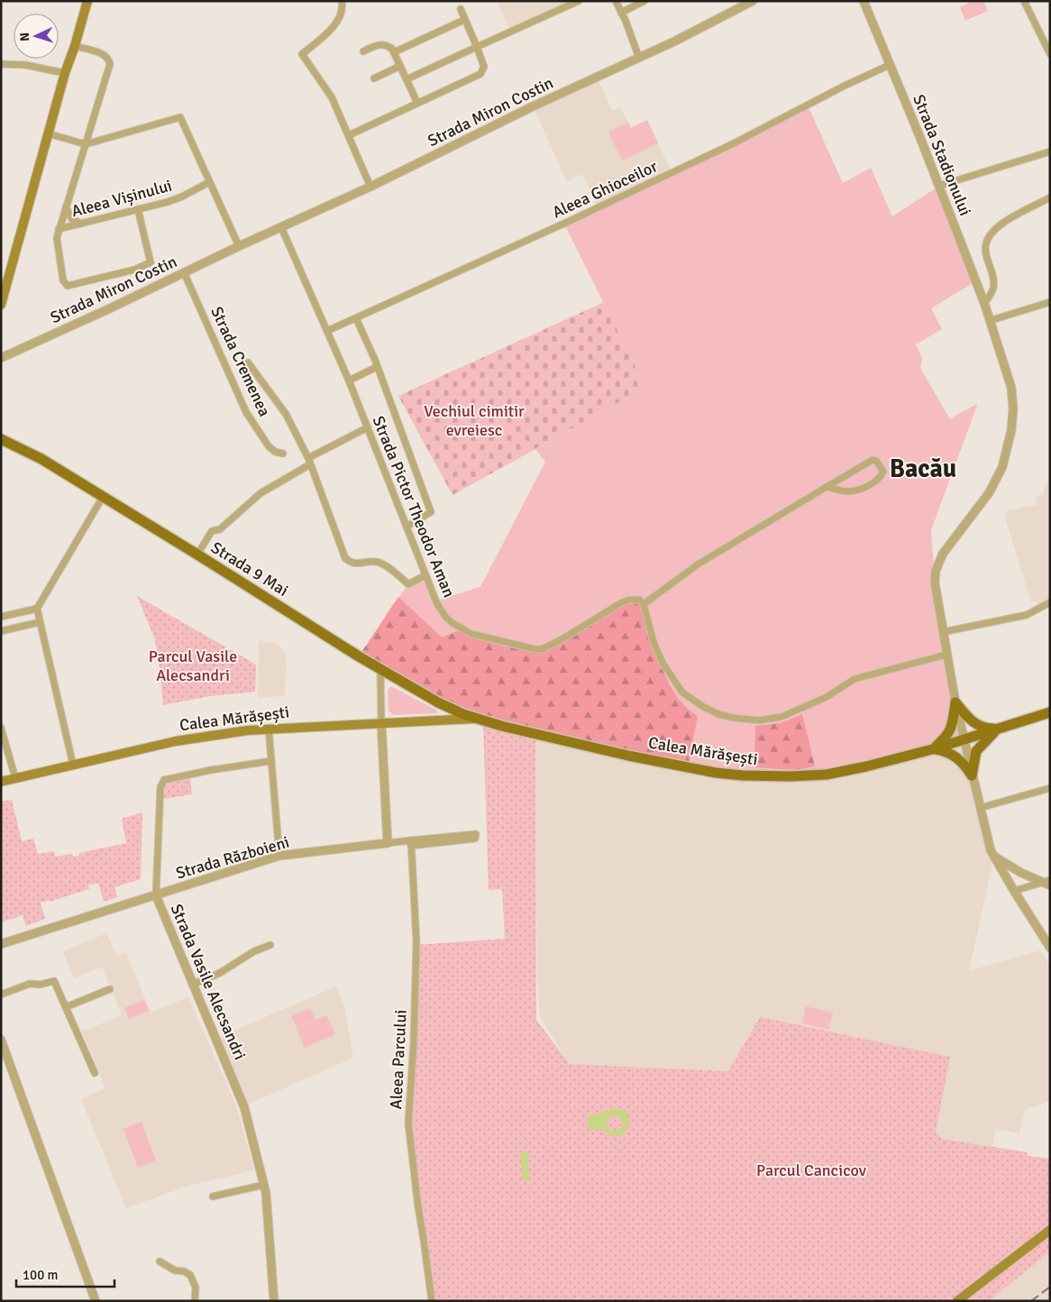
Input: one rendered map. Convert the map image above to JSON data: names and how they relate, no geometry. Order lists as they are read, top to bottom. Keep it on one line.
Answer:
{"streets":{"main road":["Strada 9 Mai","Calea Mărășești"],"street":["Strada Miron Costin","Strada Stadionului","Aleea Ghioceilor","Aleea Vișinului","Strada Cremenea","Strada Pictor Theodor Aman","Strada Războieni","Strada Vasile Alecsandri","Aleea Parcului"]},"crossings":[["Strada Miron Costin","Strada Cremenea"],["Strada Miron Costin","Strada Pictor Theodor Aman"],["Strada Stadionului","Aleea Ghioceilor"],["Strada Stadionului","Calea Mărășești"],["Aleea Ghioceilor","Strada Pictor Theodor Aman"],["Strada 9 Mai","Calea Mărășești"],["Strada Războieni","Strada Vasile Alecsandri"]],"districts":["Bacău"],"parks":["Vechiul cimitir evreiesc","Parcul Vasile Alecsandri","Parcul Cancicov"],"scale_bar":"100 m","north":"left"}
